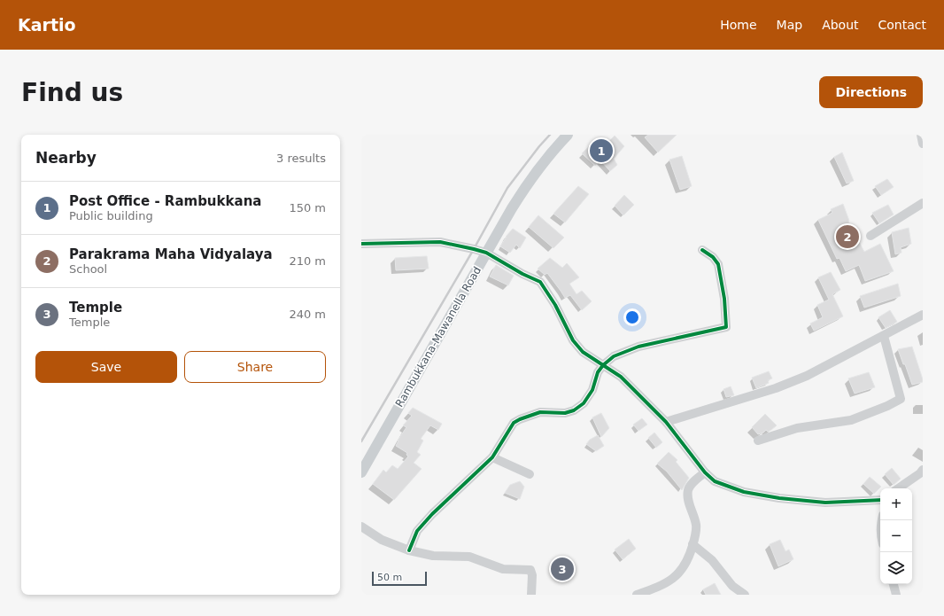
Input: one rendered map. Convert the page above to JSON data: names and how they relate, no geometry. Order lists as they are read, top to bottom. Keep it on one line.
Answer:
{"streets":{"main road":["Rambukkana-Mawanella Road"]},"scale_bar":"50 m","page":{"header":"Kartio","nav":["Home","Map","About","Contact"],"buttons":["Directions",["Save","Share"]],"title":"Find us","heading":["Nearby","3 results"],"pins":["1","2","3"],"list":[{"mark":"1","name":"Post Office - Rambukkana","note":"Public building","value":"150 m"},{"mark":"2","name":"Parakrama Maha Vidyalaya","note":"School","value":"210 m"},{"mark":"3","name":"Temple","note":"Temple","value":"240 m"}],"map_buttons":["+","−"],"scale":"50 m"}}
